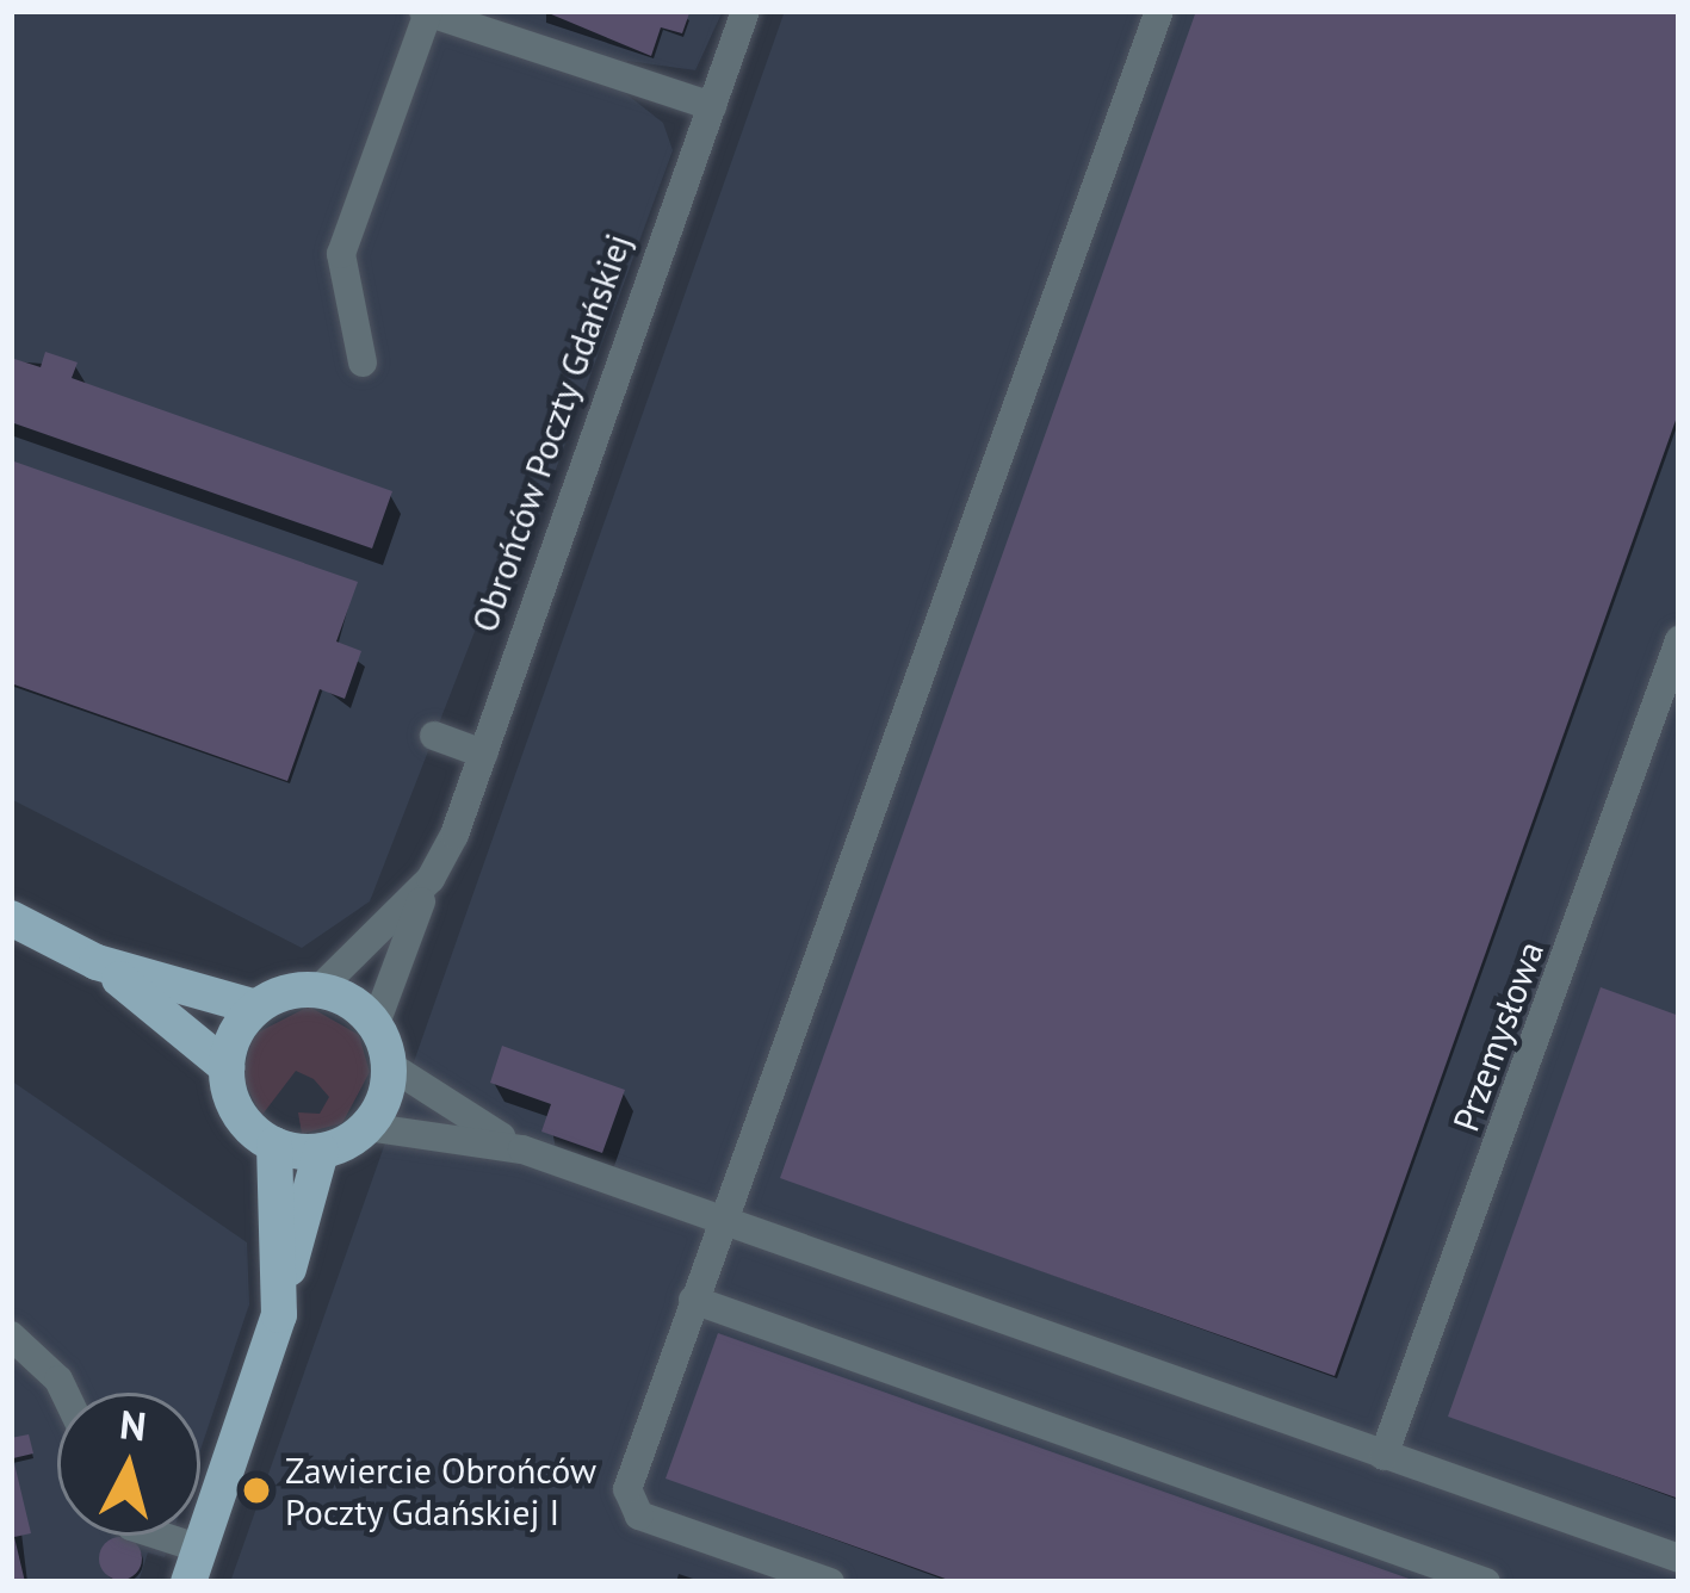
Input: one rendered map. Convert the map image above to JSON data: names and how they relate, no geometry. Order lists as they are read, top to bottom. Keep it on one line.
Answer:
{"streets":{"street":["Obrońców Poczty Gdańskiej","Przemysłowa"]},"places":["Zawiercie Obrońców Poczty Gdańskiej I"],"north":"top"}
